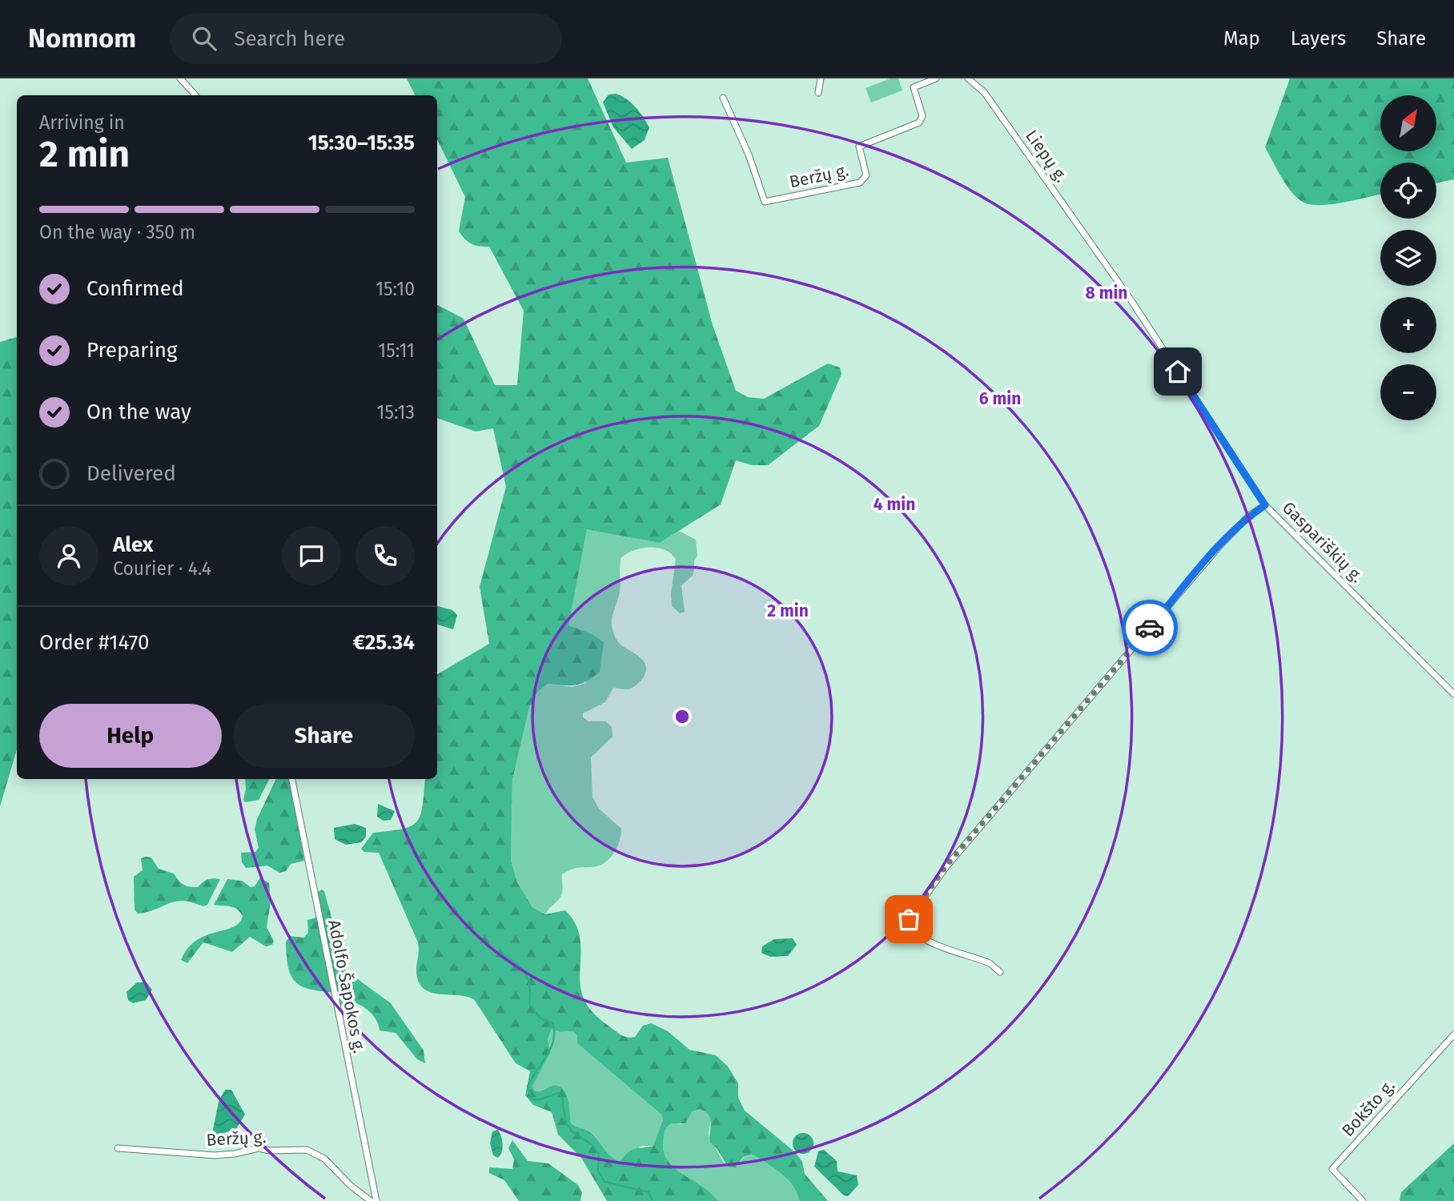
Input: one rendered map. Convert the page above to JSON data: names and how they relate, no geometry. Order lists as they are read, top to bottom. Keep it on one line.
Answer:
{"streets":{"street":["Liepų g.","Beržų g.","Gaspariškių g.","Adolfo Šapokos g.","Bokšto g."]},"crossings":[["Liepų g.","Gaspariškių g."]],"north":"top right","page":{"header":"Nomnom","search":"Search here","nav":["Map","Layers","Share"],"map_buttons":["+","−"],"heading":["2 min","Arriving in","15:30–15:35"],"panel":["Alex","Courier · 4.4","Order #1470","€25.34"],"bar":"On the way · 350 m","list":[["Confirmed","15:10"],["Preparing","15:11"],["On the way","15:13"],"Delivered"],"buttons":["Help","Share"]},"rings":["8 min","6 min","4 min","2 min"]}
